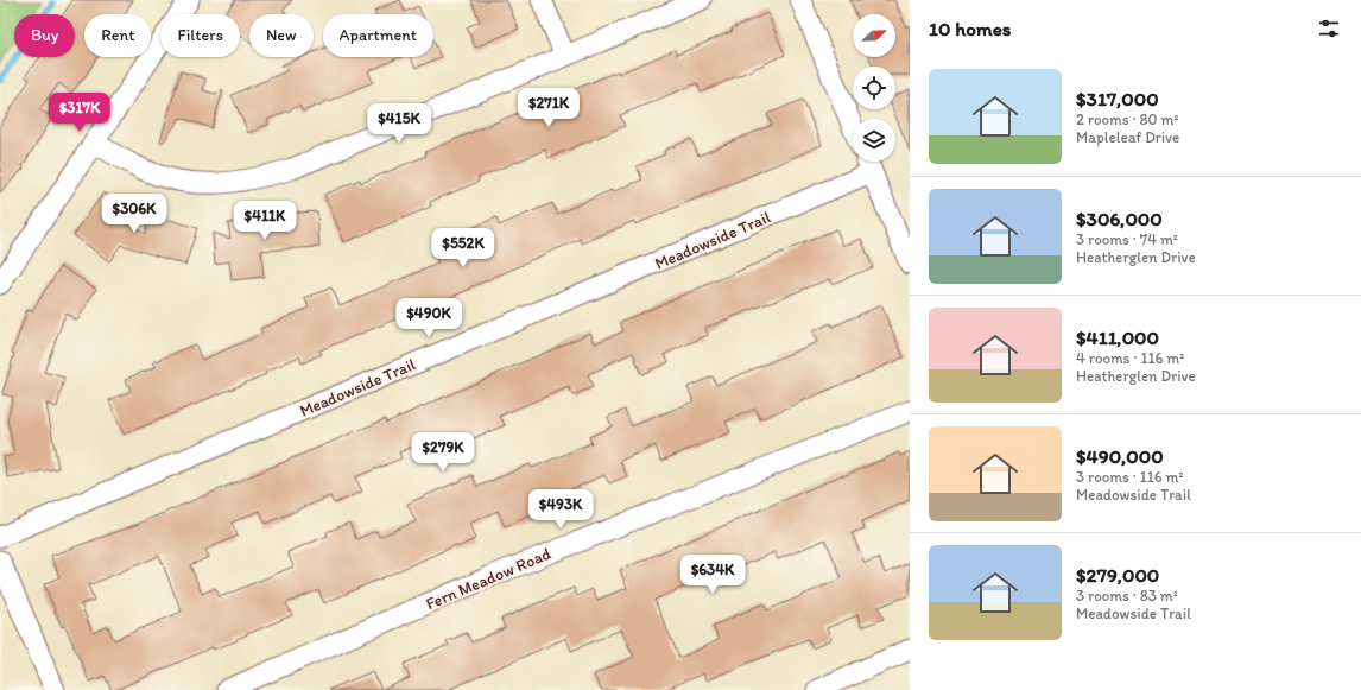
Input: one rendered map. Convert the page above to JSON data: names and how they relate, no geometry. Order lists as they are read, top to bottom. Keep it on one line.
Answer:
{"streets":{"street":["Meadowside Trail","Fern Meadow Road"]},"north":"top right","page":{"heading":"10 homes","chip":["Buy","Rent","Filters","New","Apartment"],"list":[{"name":"$317,000","note":"2 rooms · 80 m² · Mapleleaf Drive"},{"name":"$306,000","note":"3 rooms · 74 m² · Heatherglen Drive"},{"name":"$411,000","note":"4 rooms · 116 m² · Heatherglen Drive"},{"name":"$490,000","note":"3 rooms · 116 m² · Meadowside Trail"},{"name":"$279,000","note":"3 rooms · 83 m² · Meadowside Trail"}],"price":["$271K","$317K","$415K","$306K","$411K","$552K","$490K","$279K","$493K","$634K"]}}
